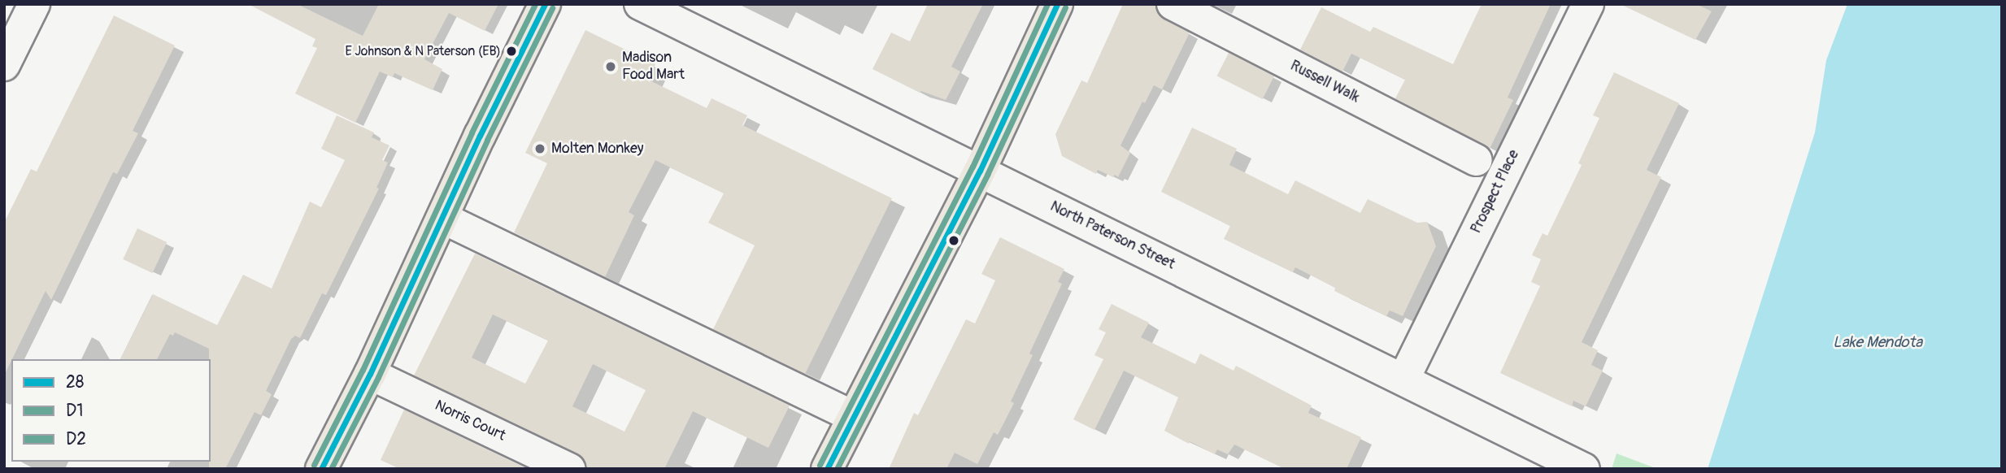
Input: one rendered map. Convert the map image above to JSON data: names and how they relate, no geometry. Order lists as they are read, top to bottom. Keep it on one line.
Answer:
{"streets":{"street":["Russell Walk","Prospect Place","North Paterson Street","Norris Court"]},"crossings":[["Russell Walk","Prospect Place"],["Prospect Place","North Paterson Street"]],"water":["Lake Mendota"],"places":["E Johnson & N Paterson (EB)","Madison Food Mart","Molten Monkey"],"lines":["transit line 28","transit line D2","transit line D1"],"legend":["28","D1","D2"]}
